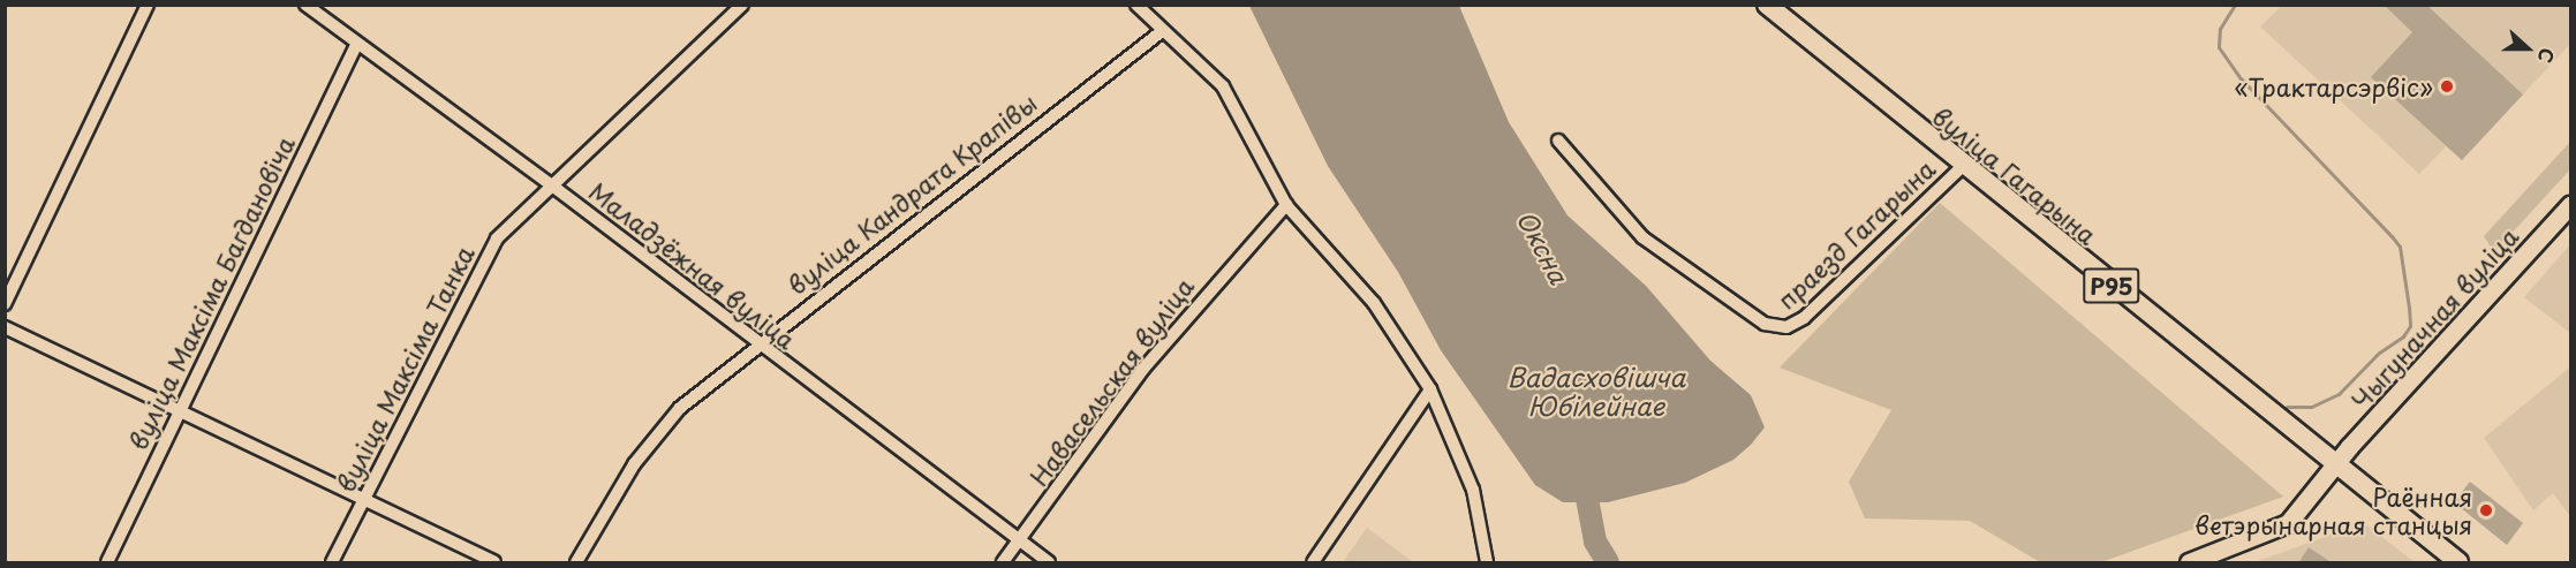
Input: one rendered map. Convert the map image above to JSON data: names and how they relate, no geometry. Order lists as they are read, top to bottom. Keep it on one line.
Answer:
{"streets":{"main road":["вуліца Гагарына","Р95"],"street":["вуліца Кандрата Крапівы","праезд Гагарына","Маладзёжная вуліца","вуліца Максіма Багдановіча","Чыгуначная вуліца","вуліца Максіма Танка","Навасельская вуліца"]},"crossings":[["вуліца Гагарына","праезд Гагарына"],["вуліца Гагарына","Чыгуначная вуліца"],["вуліца Кандрата Крапівы","Маладзёжная вуліца"],["Маладзёжная вуліца","вуліца Максіма Багдановіча"],["Маладзёжная вуліца","вуліца Максіма Танка"],["Маладзёжная вуліца","Навасельская вуліца"]],"water":["Оксна","Вадасховішча Юбілейнае"],"places":["«Трактарсэрвіс»","Раённая ветэрынарная станцыя"],"north":"right"}
